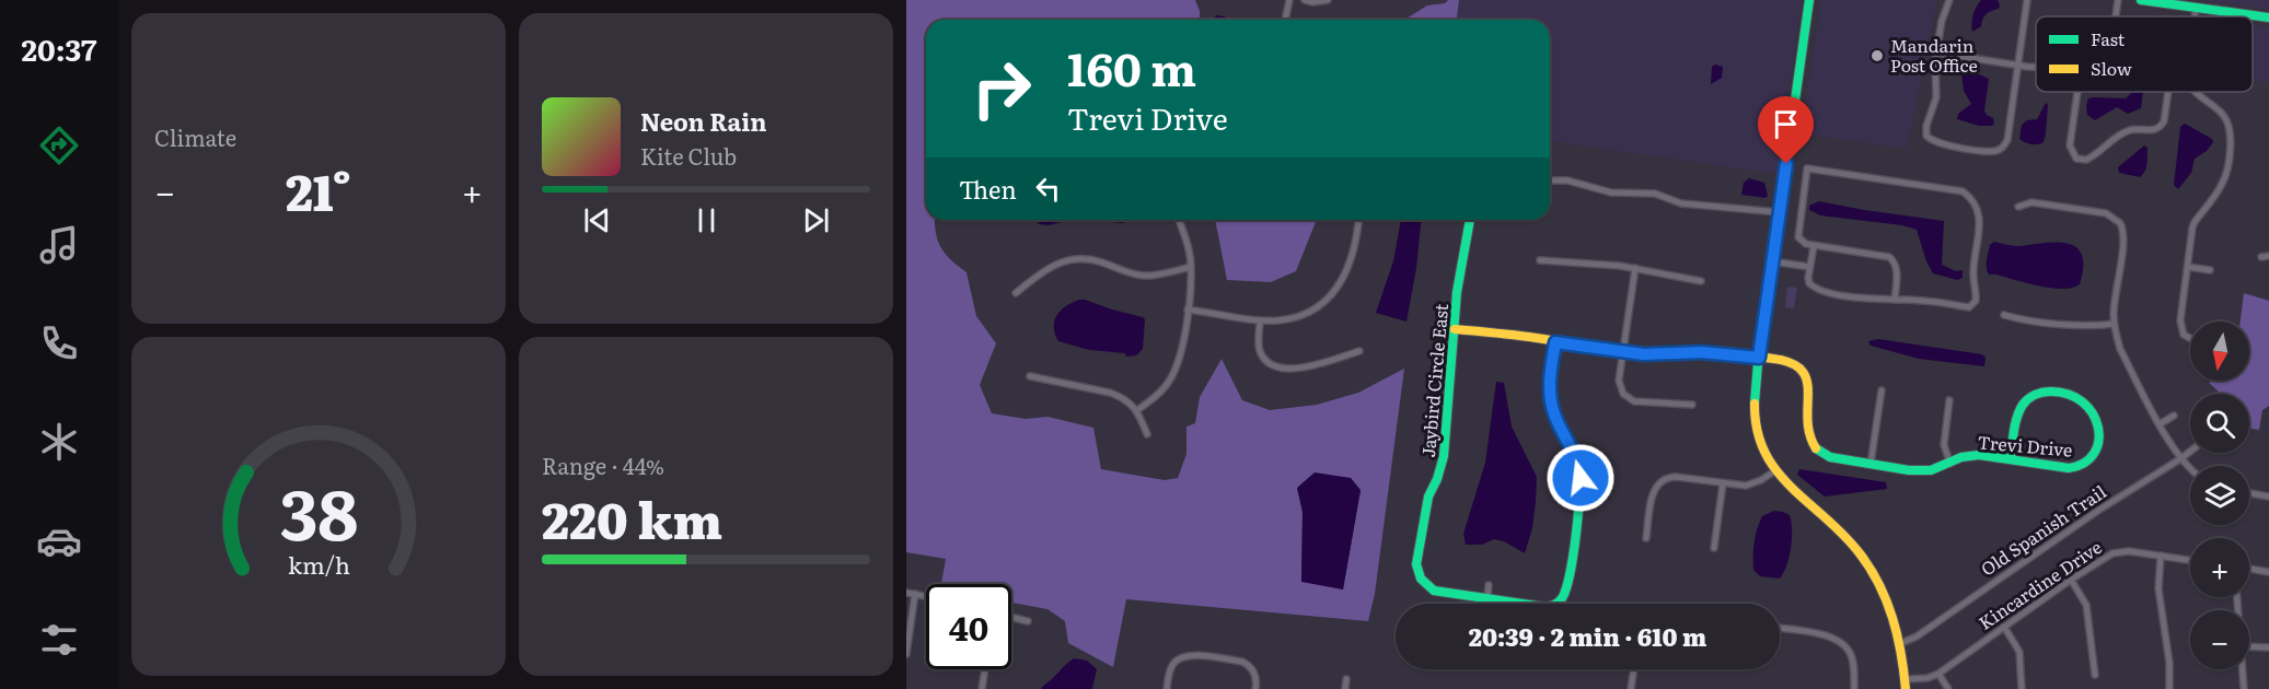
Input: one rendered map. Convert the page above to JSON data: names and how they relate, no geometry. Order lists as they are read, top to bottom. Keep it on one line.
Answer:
{"streets":{"street":["Jaybird Circle East","Trevi Drive","Old Spanish Trail","Kincardine Drive"]},"crossings":[["Jaybird Circle East","Trevi Drive"]],"places":["Mandarin Post Office"],"legend":["Fast","Slow"],"north":"bottom","page":{"tabs":"20:37","tile":["Climate",["Range · 44%","220 km"]],"turn":["160 m","Trevi Drive"],"song":["Neon Rain","Kite Club"],"then":"Then","heat":["−","21°","+"],"map_buttons":["+","−"],"limit":"40","trip":"20:39 · 2 min · 610 m","gauge":["38","km/h"]}}
